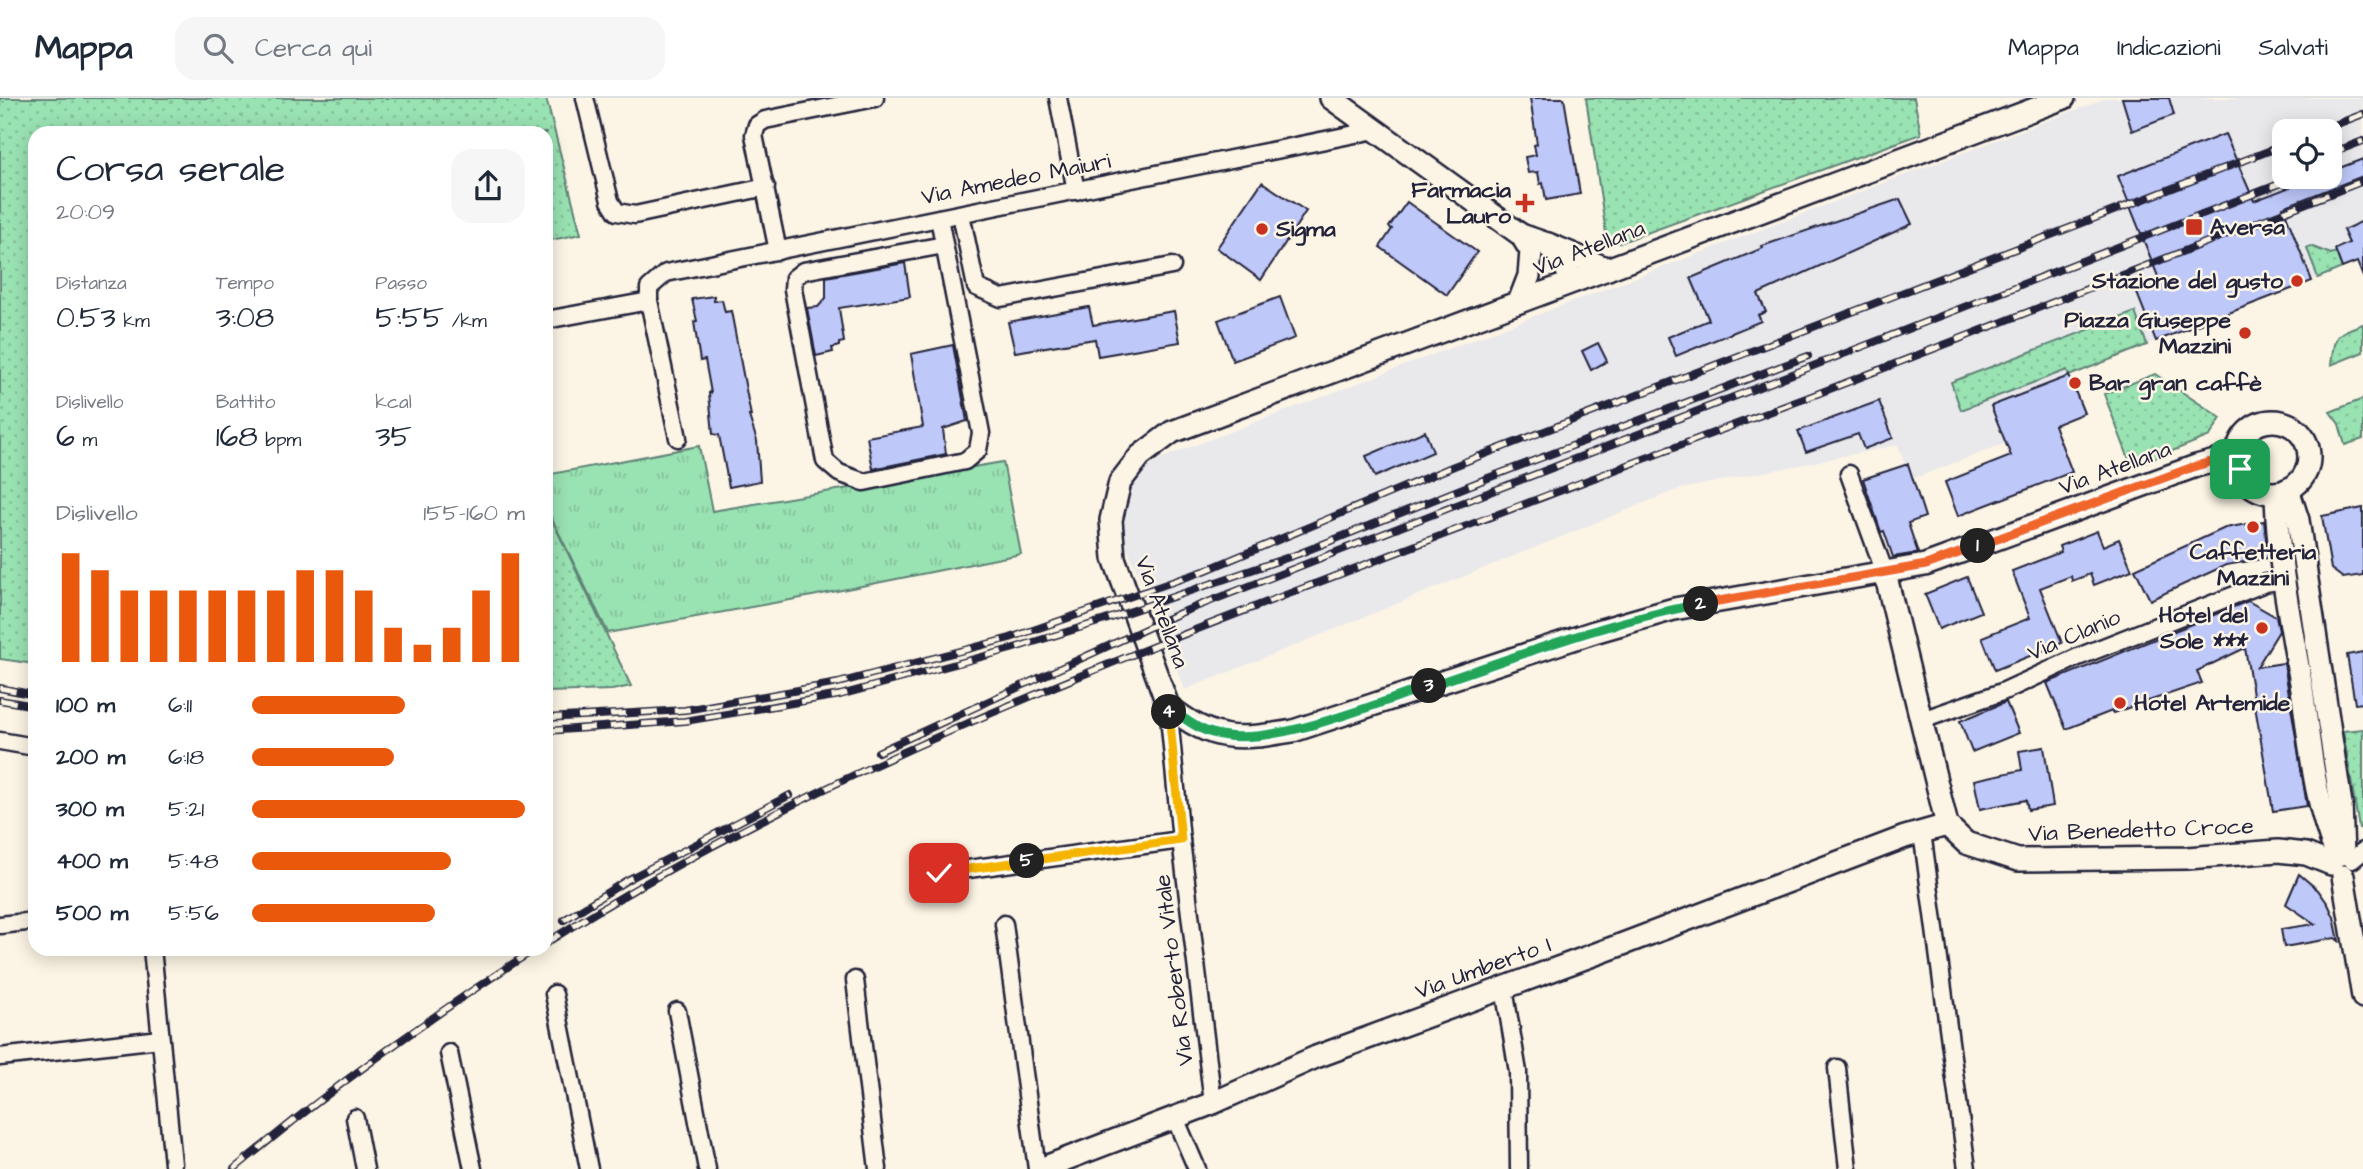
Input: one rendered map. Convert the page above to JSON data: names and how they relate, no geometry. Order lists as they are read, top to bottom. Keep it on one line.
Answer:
{"streets":{"main road":["Via Atellana","Via Benedetto Croce","Via Umberto I"],"street":["Via Amedeo Maiuri","Via Clanio","Via Roberto Vitale"]},"crossings":[["Via Atellana","Via Roberto Vitale"],["Via Benedetto Croce","Via Umberto I"],["Via Umberto I","Via Roberto Vitale"]],"places":{"health":["Farmacia Lauro"],"transit":["Aversa"],"other":["Sigma","Stazione del gusto","Piazza Giuseppe Mazzini","Bar gran caffè","Caffetteria Mazzini","Hotel del Sole ***","Hotel Artemide"]},"page":{"header":"Mappa","search":"Cerca qui","nav":["Mappa","Indicazioni","Salvati"],"heading":["Corsa serale","20:09"],"stats":[["Distanza","0.53 km"],["Tempo","3:08"],["Passo","5:55 /km"],["Dislivello","6 m"],["Battito","168 bpm"],["kcal","35"]],"chart":["Dislivello","155–160 m"],"pins":["1","2","3","4","5"],"list":[{"name":"100 m","note":"6:11"},{"name":"200 m","note":"6:18"},{"name":"300 m","note":"5:21"},{"name":"400 m","note":"5:48"},{"name":"500 m","note":"5:56"}]}}
